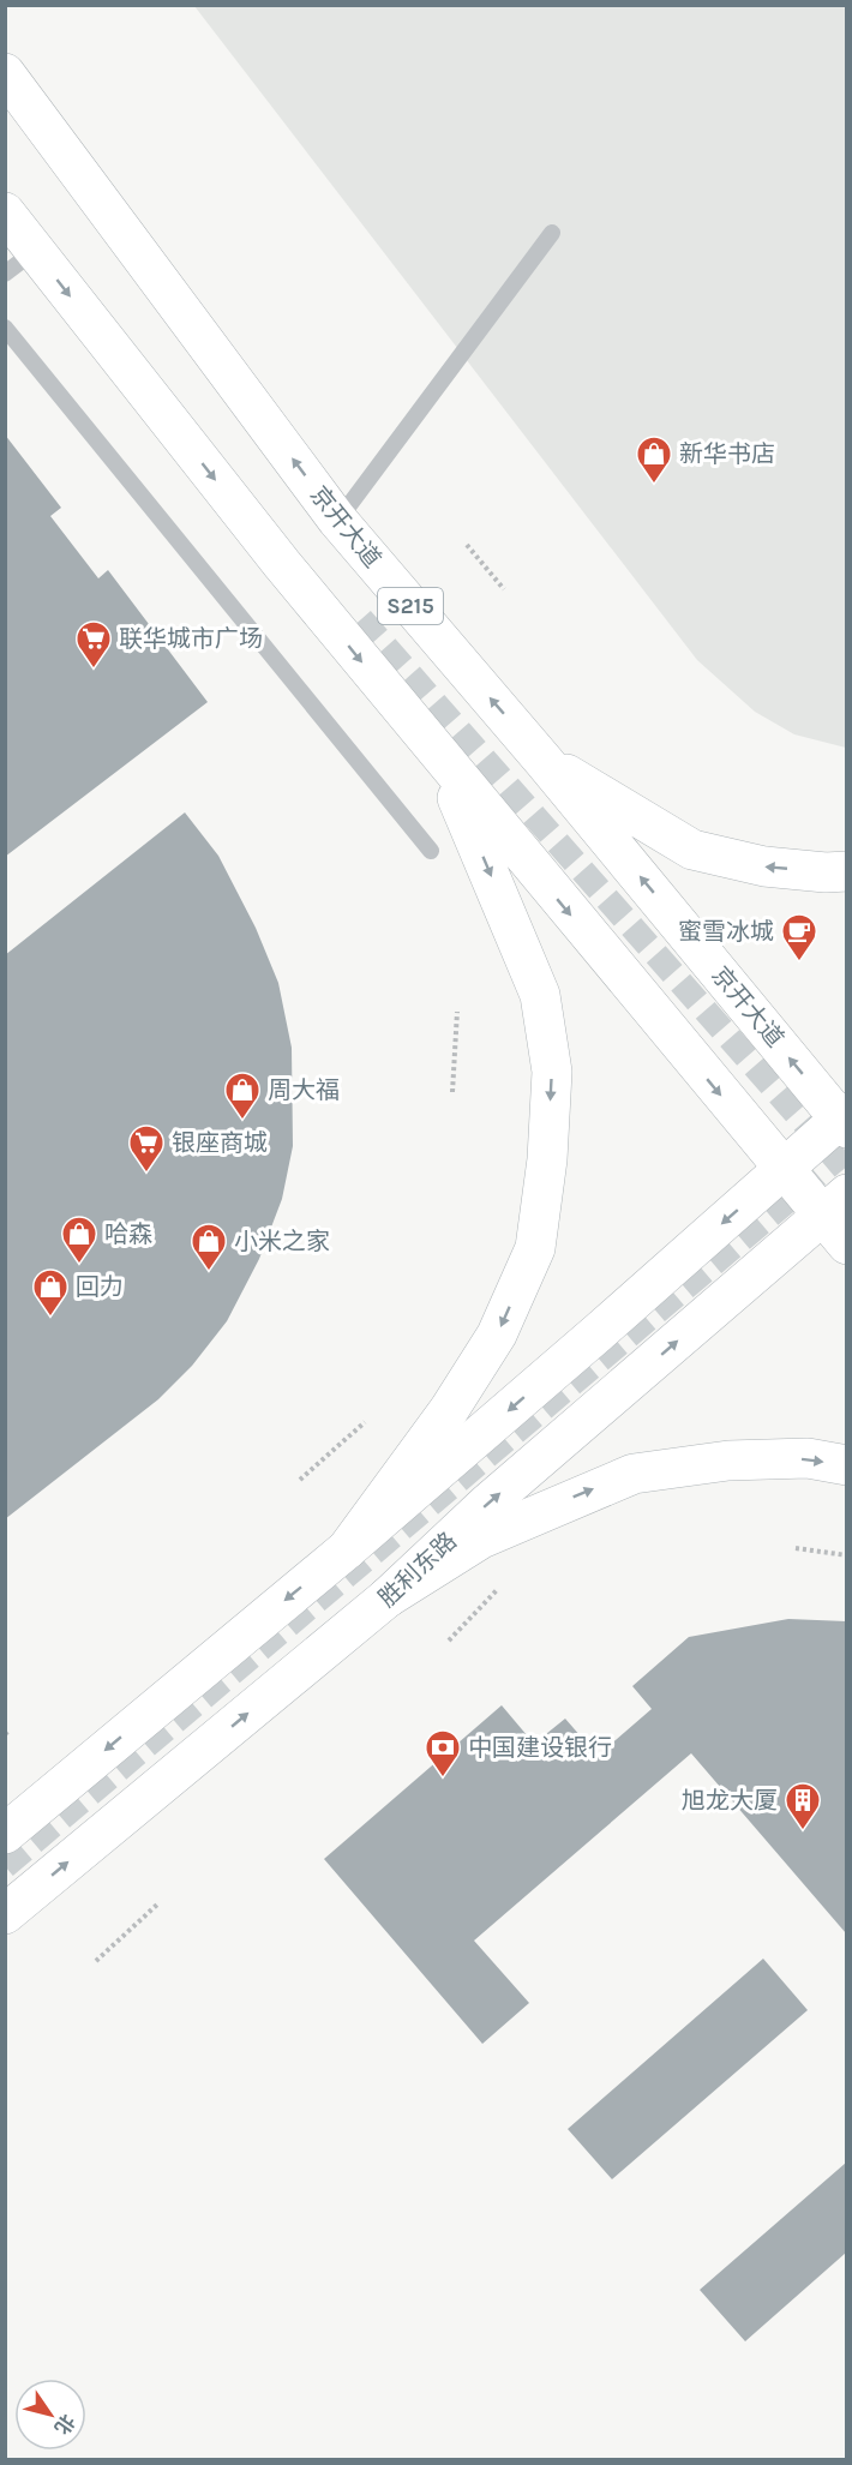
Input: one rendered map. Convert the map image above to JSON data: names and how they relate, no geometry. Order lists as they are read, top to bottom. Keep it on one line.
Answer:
{"streets":{"main road":["京开大道","S215","胜利东路"]},"places":{"shop":["新华书店","周大福","哈森","小米之家","回力"],"supermarket":["联华城市广场","银座商城"],"cafe":["蜜雪冰城"],"bank":["中国建设银行"],"building":["旭龙大厦"]},"north":"bottom right"}
